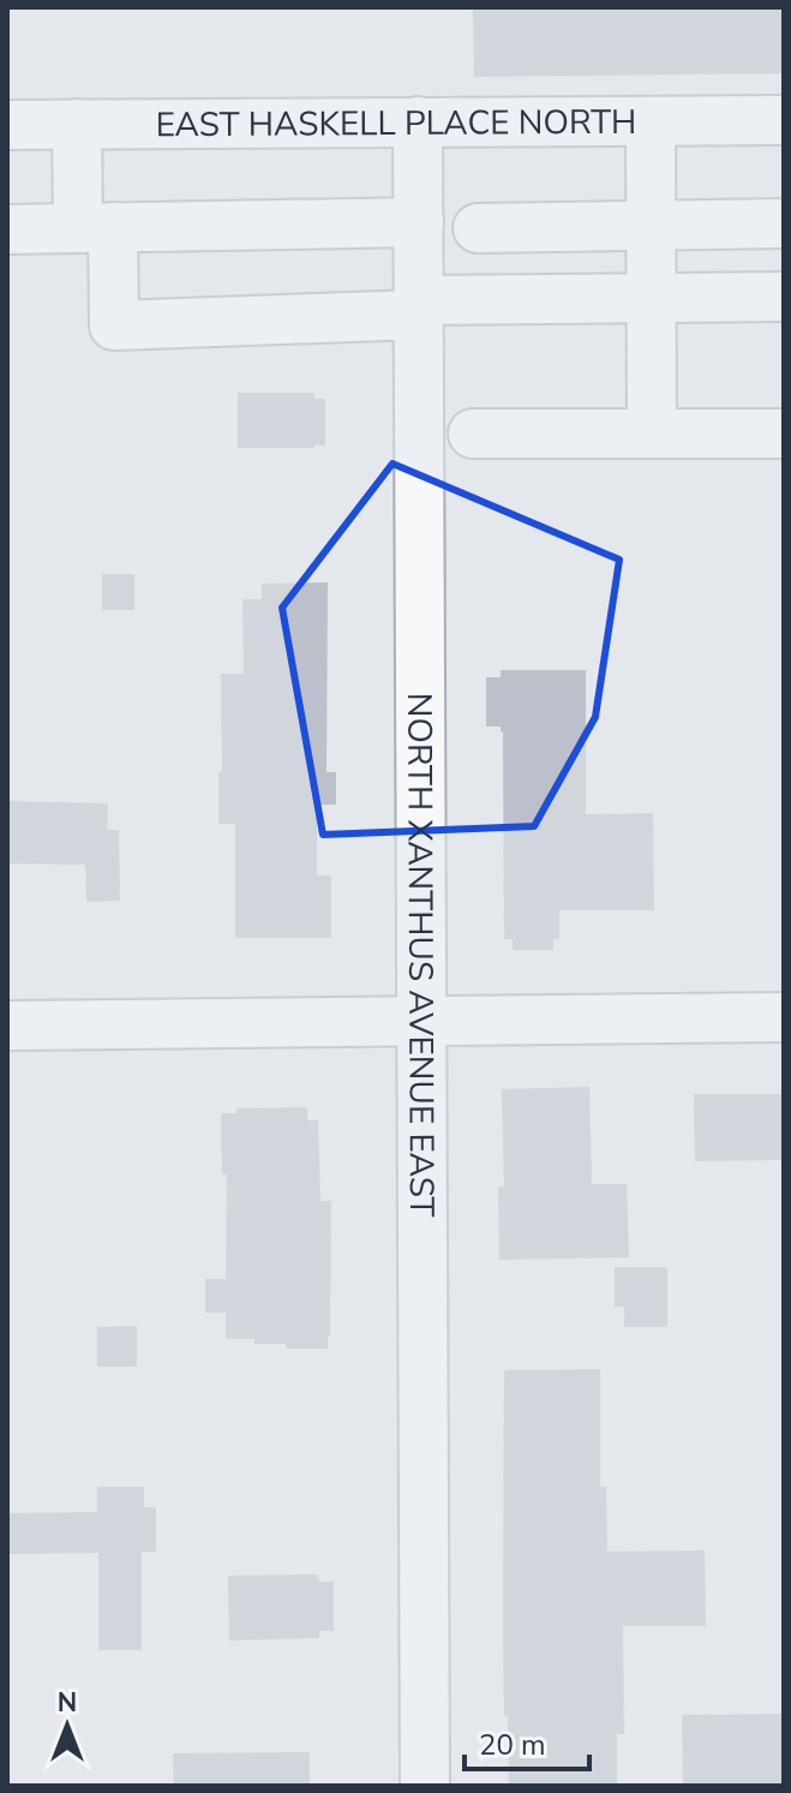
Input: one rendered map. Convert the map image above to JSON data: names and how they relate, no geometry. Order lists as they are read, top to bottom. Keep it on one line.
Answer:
{"streets":{"street":["EAST HASKELL PLACE NORTH","NORTH XANTHUS AVENUE EAST"]},"crossings":[["EAST HASKELL PLACE NORTH","NORTH XANTHUS AVENUE EAST"]],"scale_bar":"20 m","north":"top"}
